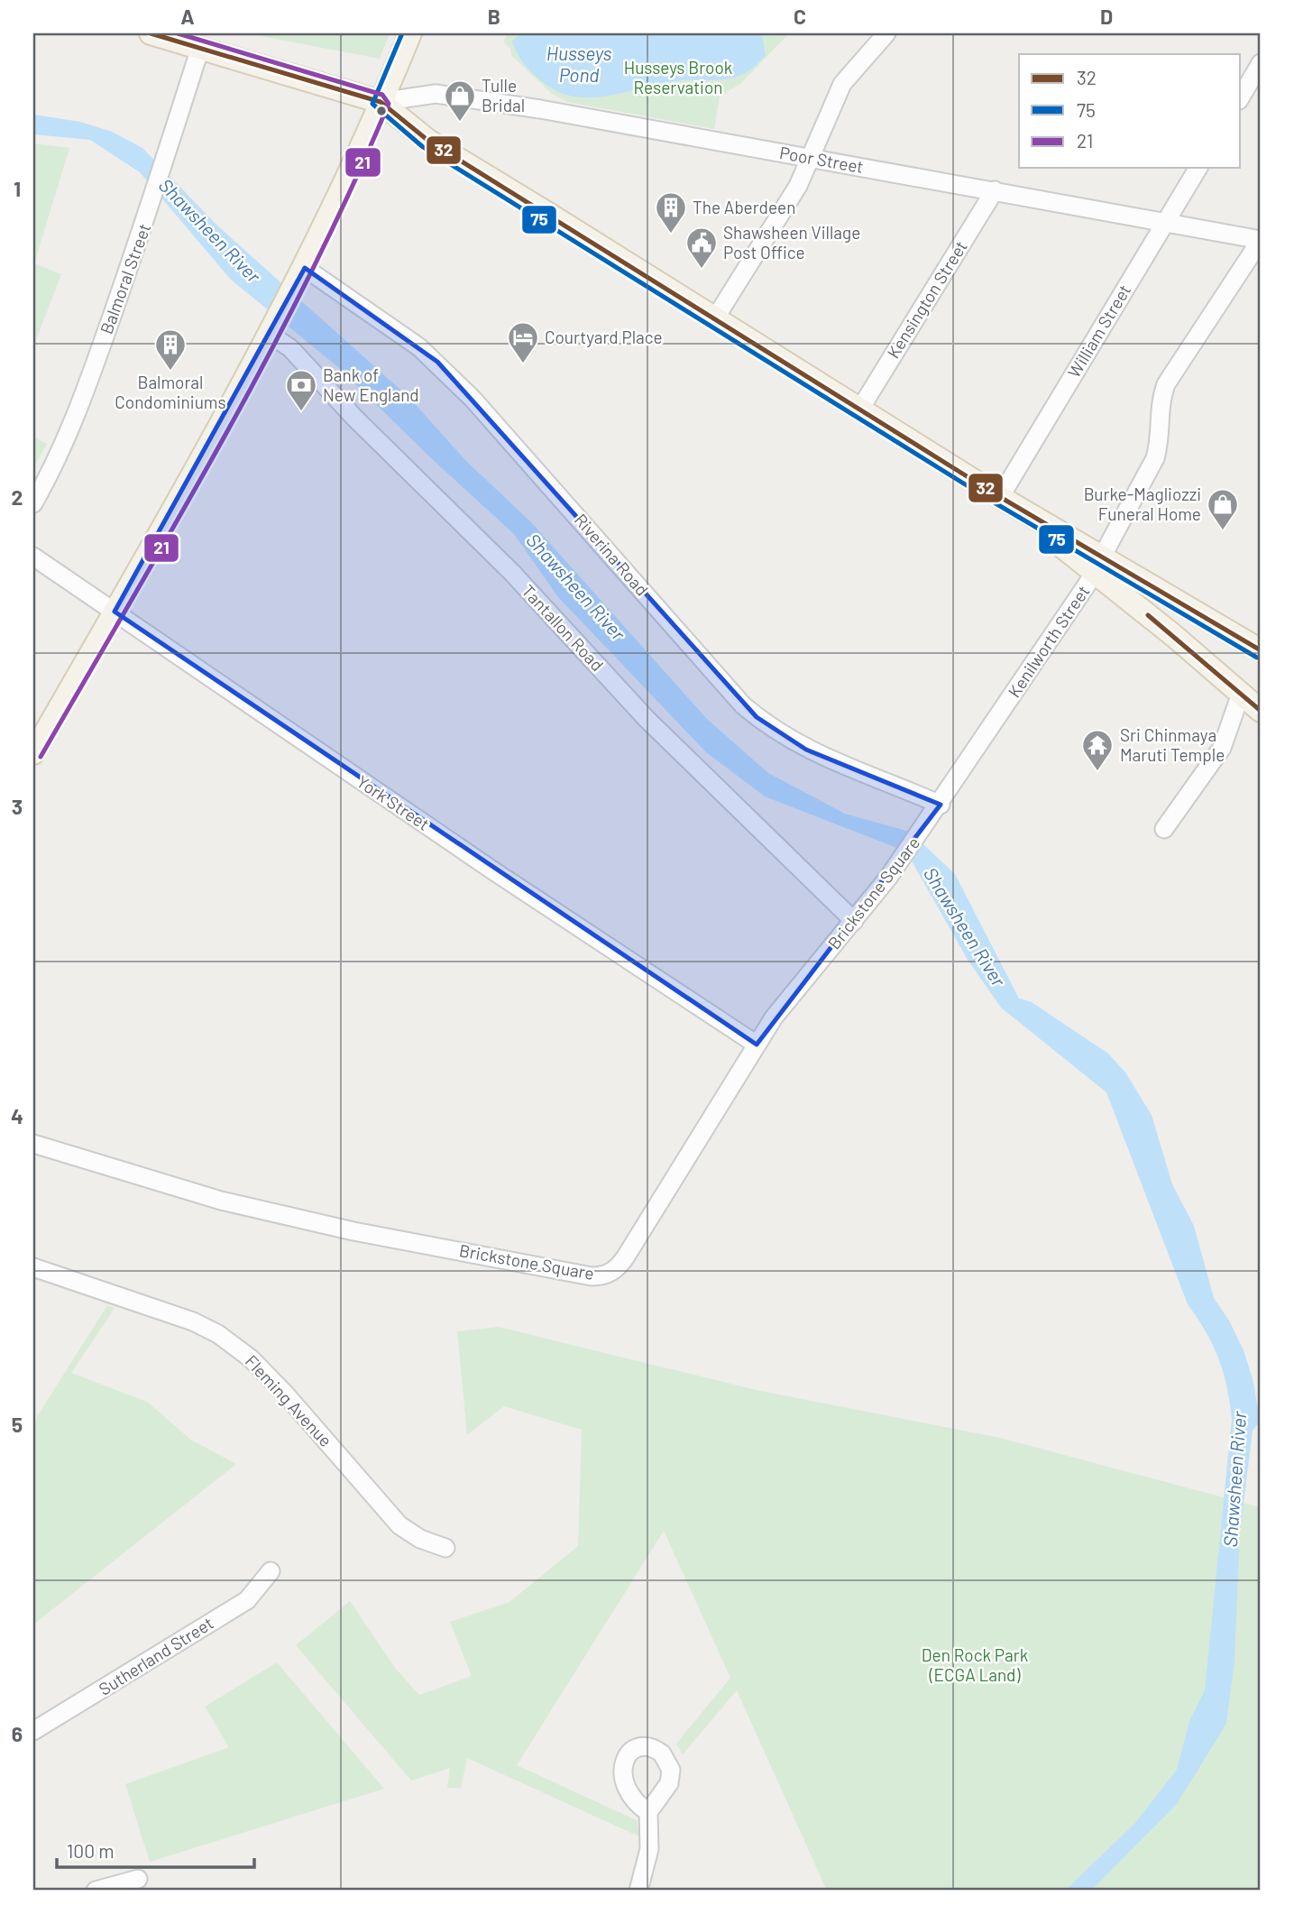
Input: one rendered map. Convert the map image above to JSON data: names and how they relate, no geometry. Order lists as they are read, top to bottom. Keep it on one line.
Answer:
{"streets":{"street":["Poor Street","Balmoral Street","Kensington Street","William Street","Riverina Road","Tantallon Road","Kenilworth Street","York Street","Brickstone Square","Fleming Avenue","Sutherland Street"]},"crossings":[["Poor Street","Kensington Street"],["Poor Street","William Street"],["Poor Street","Kenilworth Street"],["Riverina Road","Kenilworth Street"],["Riverina Road","Brickstone Square"],["Tantallon Road","Brickstone Square"],["Kenilworth Street","Brickstone Square"],["York Street","Brickstone Square"]],"water":["Husseys Pond","Shawsheen River"],"parks":["Husseys Brook Reservation","Den Rock Park (ECGA Land)"],"places":{"shop":["Tulle Bridal","Burke-Magliozzi Funeral Home"],"building":["The Aberdeen","Balmoral Condominiums"],"public building":["Shawsheen Village Post Office"],"hotel":["Courtyard Place"],"bank":["Bank of New England"],"temple":["Sri Chinmaya Maruti Temple"]},"lines":["transit line 32","transit line 75","transit line 21"],"legend":["32","75","21"],"scale_bar":"100 m","grid":{"columns":["A","B","C","D"],"rows":["1","2","3","4","5","6"]}}
